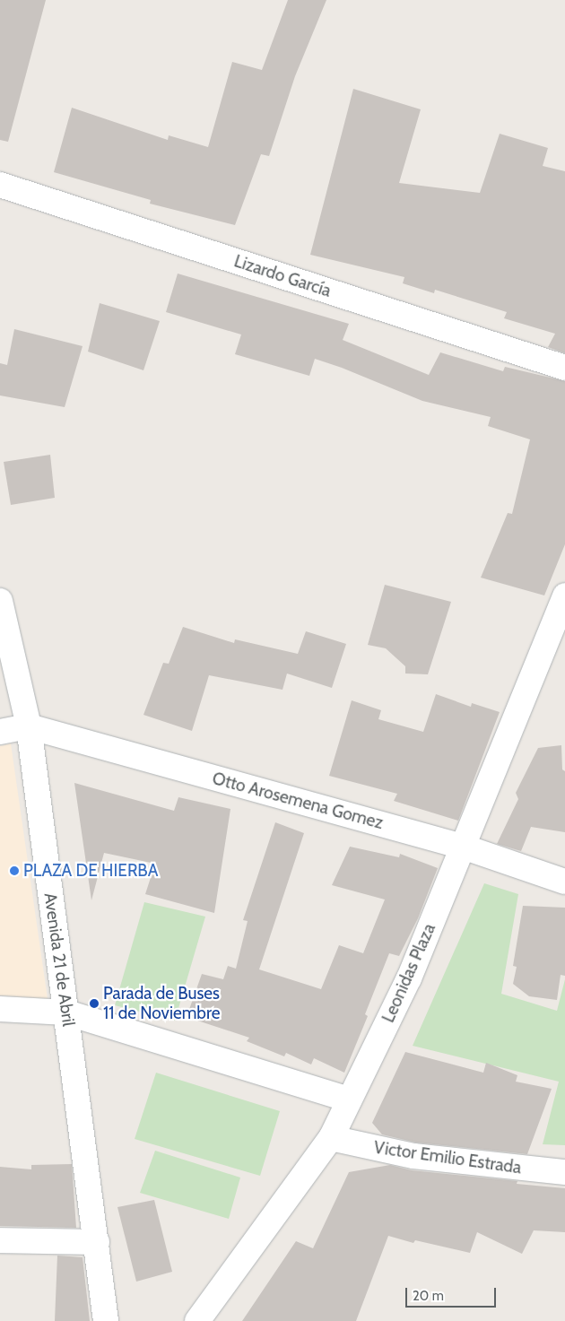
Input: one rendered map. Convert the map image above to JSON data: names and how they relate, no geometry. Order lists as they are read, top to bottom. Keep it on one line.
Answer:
{"streets":{"street":["Lizardo García","Otto Arosemena Gomez","Avenida 21 de Abril","Leonidas Plaza","Victor Emilio Estrada"]},"crossings":[["Otto Arosemena Gomez","Avenida 21 de Abril"],["Otto Arosemena Gomez","Leonidas Plaza"],["Leonidas Plaza","Victor Emilio Estrada"]],"places":["PLAZA DE HIERBA","Parada de Buses 11 de Noviembre"],"scale_bar":"20 m"}
